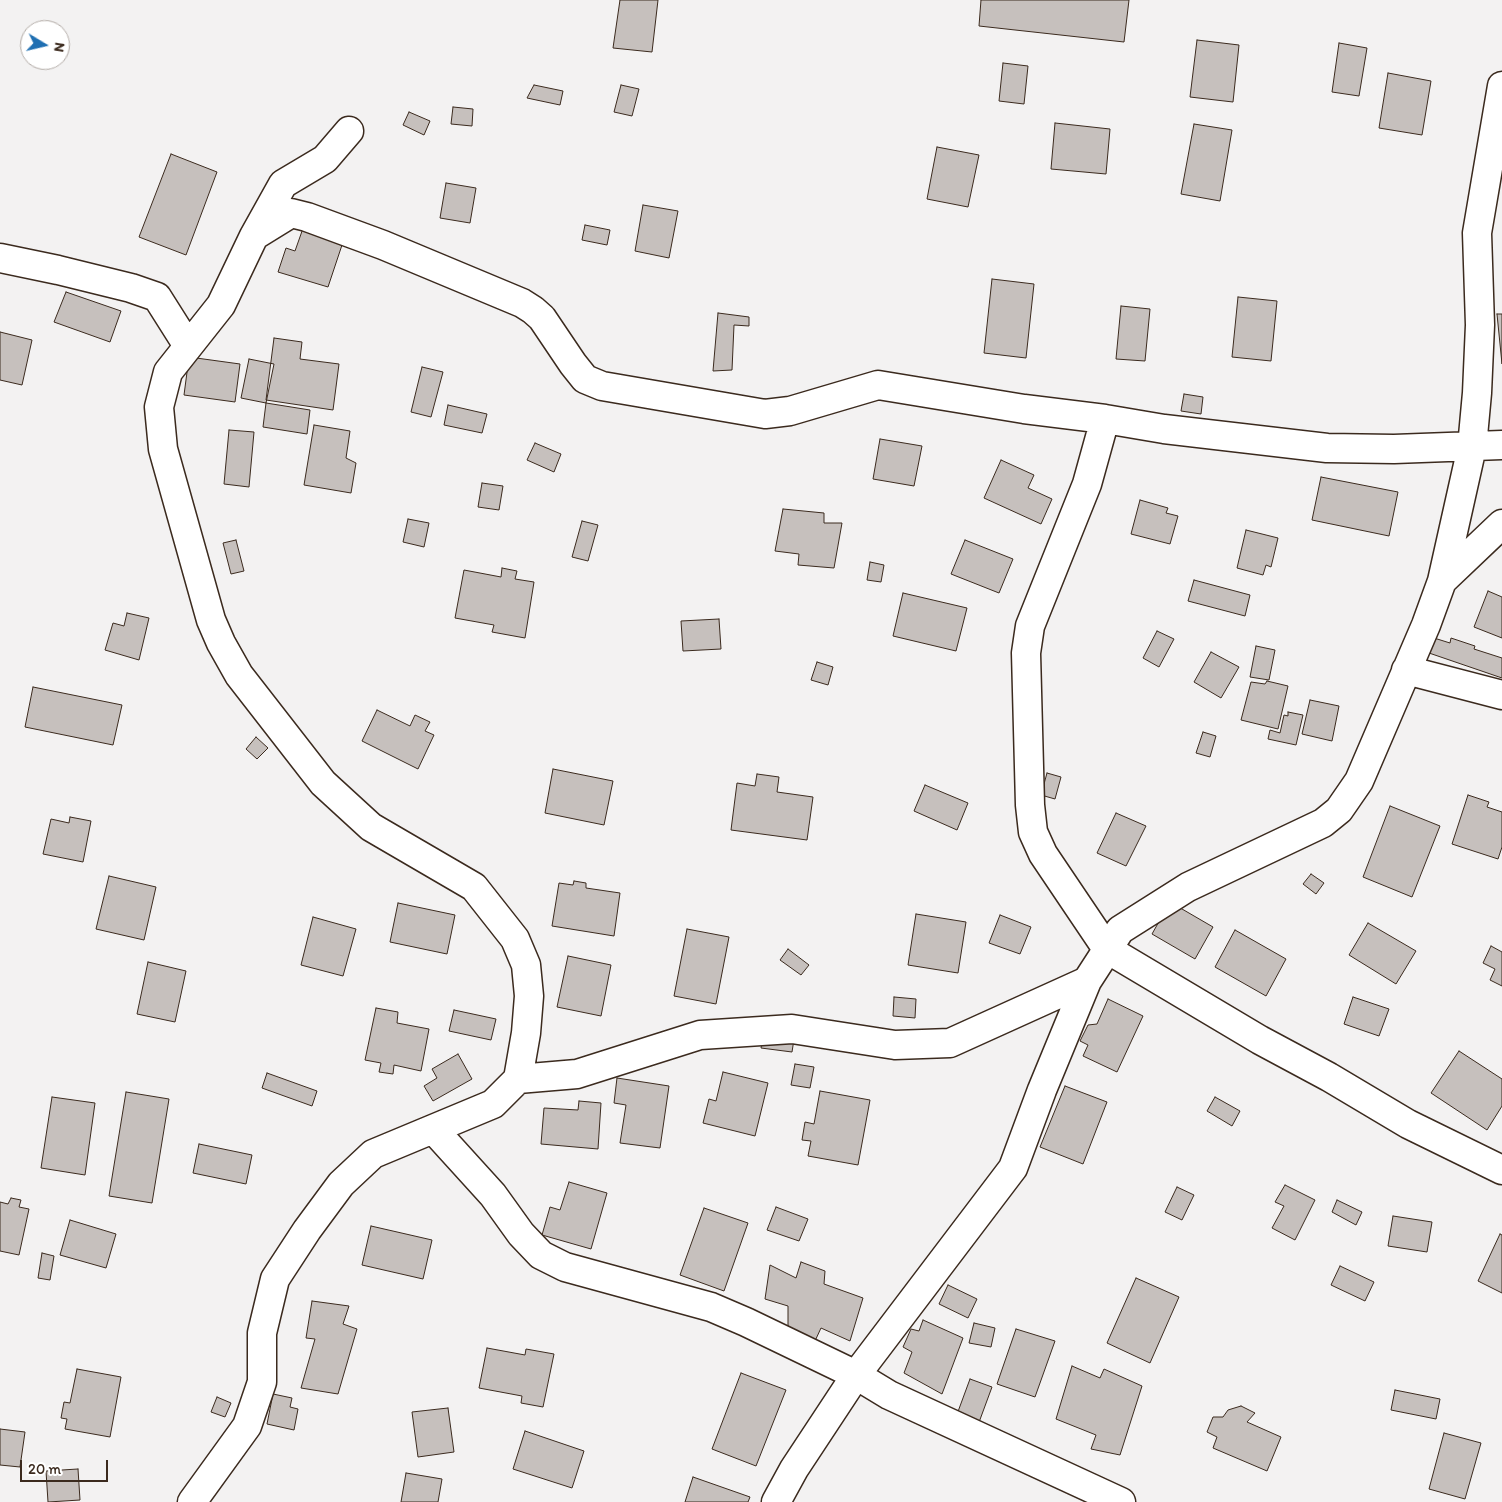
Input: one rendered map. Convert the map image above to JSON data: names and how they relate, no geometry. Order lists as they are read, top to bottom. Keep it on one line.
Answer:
{"scale_bar":"20 m","north":"right"}
